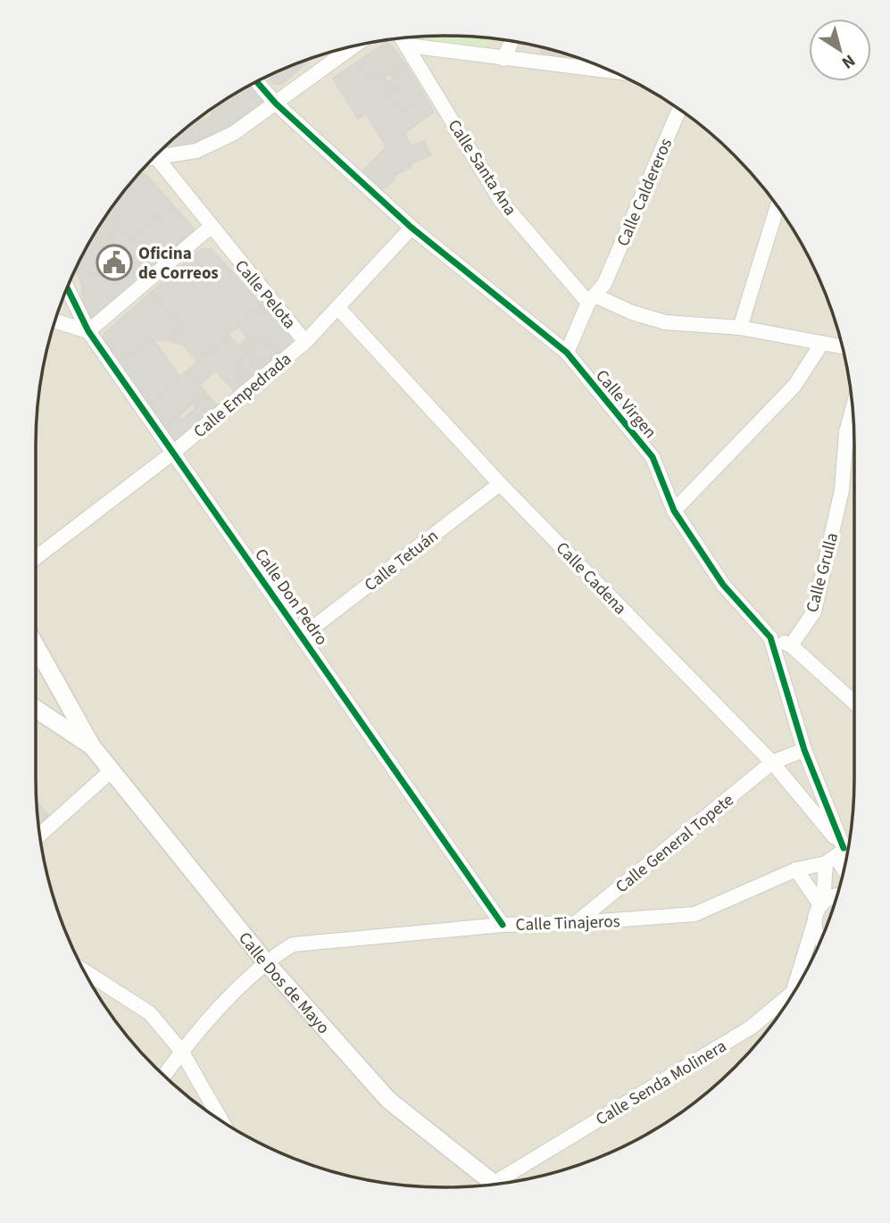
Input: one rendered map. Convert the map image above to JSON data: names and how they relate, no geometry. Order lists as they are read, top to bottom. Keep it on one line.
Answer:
{"streets":{"street":["Calle Santa Ana","Calle Caldereros","Calle Pelota","Calle Empedrada","Calle Virgen","Calle Tetuán","Calle Grulla","Calle Cadena","Calle Don Pedro","Calle General Topete","Calle Tinajeros","Calle Dos de Mayo","Calle Senda Molinera"]},"crossings":[["Calle Santa Ana","Calle Caldereros"],["Calle Pelota","Calle Empedrada"],["Calle Empedrada","Calle Virgen"],["Calle Empedrada","Calle Cadena"],["Calle Empedrada","Calle Don Pedro"],["Calle Virgen","Calle Cadena"],["Calle Virgen","Calle General Topete"],["Calle Virgen","Calle Tinajeros"],["Calle Virgen","Calle Senda Molinera"],["Calle Tetuán","Calle Cadena"],["Calle Tetuán","Calle Don Pedro"],["Calle Cadena","Calle General Topete"],["Calle Cadena","Calle Tinajeros"],["Calle Cadena","Calle Senda Molinera"],["Calle Don Pedro","Calle Tinajeros"],["Calle General Topete","Calle Tinajeros"],["Calle Tinajeros","Calle Dos de Mayo"],["Calle Tinajeros","Calle Senda Molinera"]],"places":{"public building":["Oficina de Correos"]},"north":"bottom right"}
